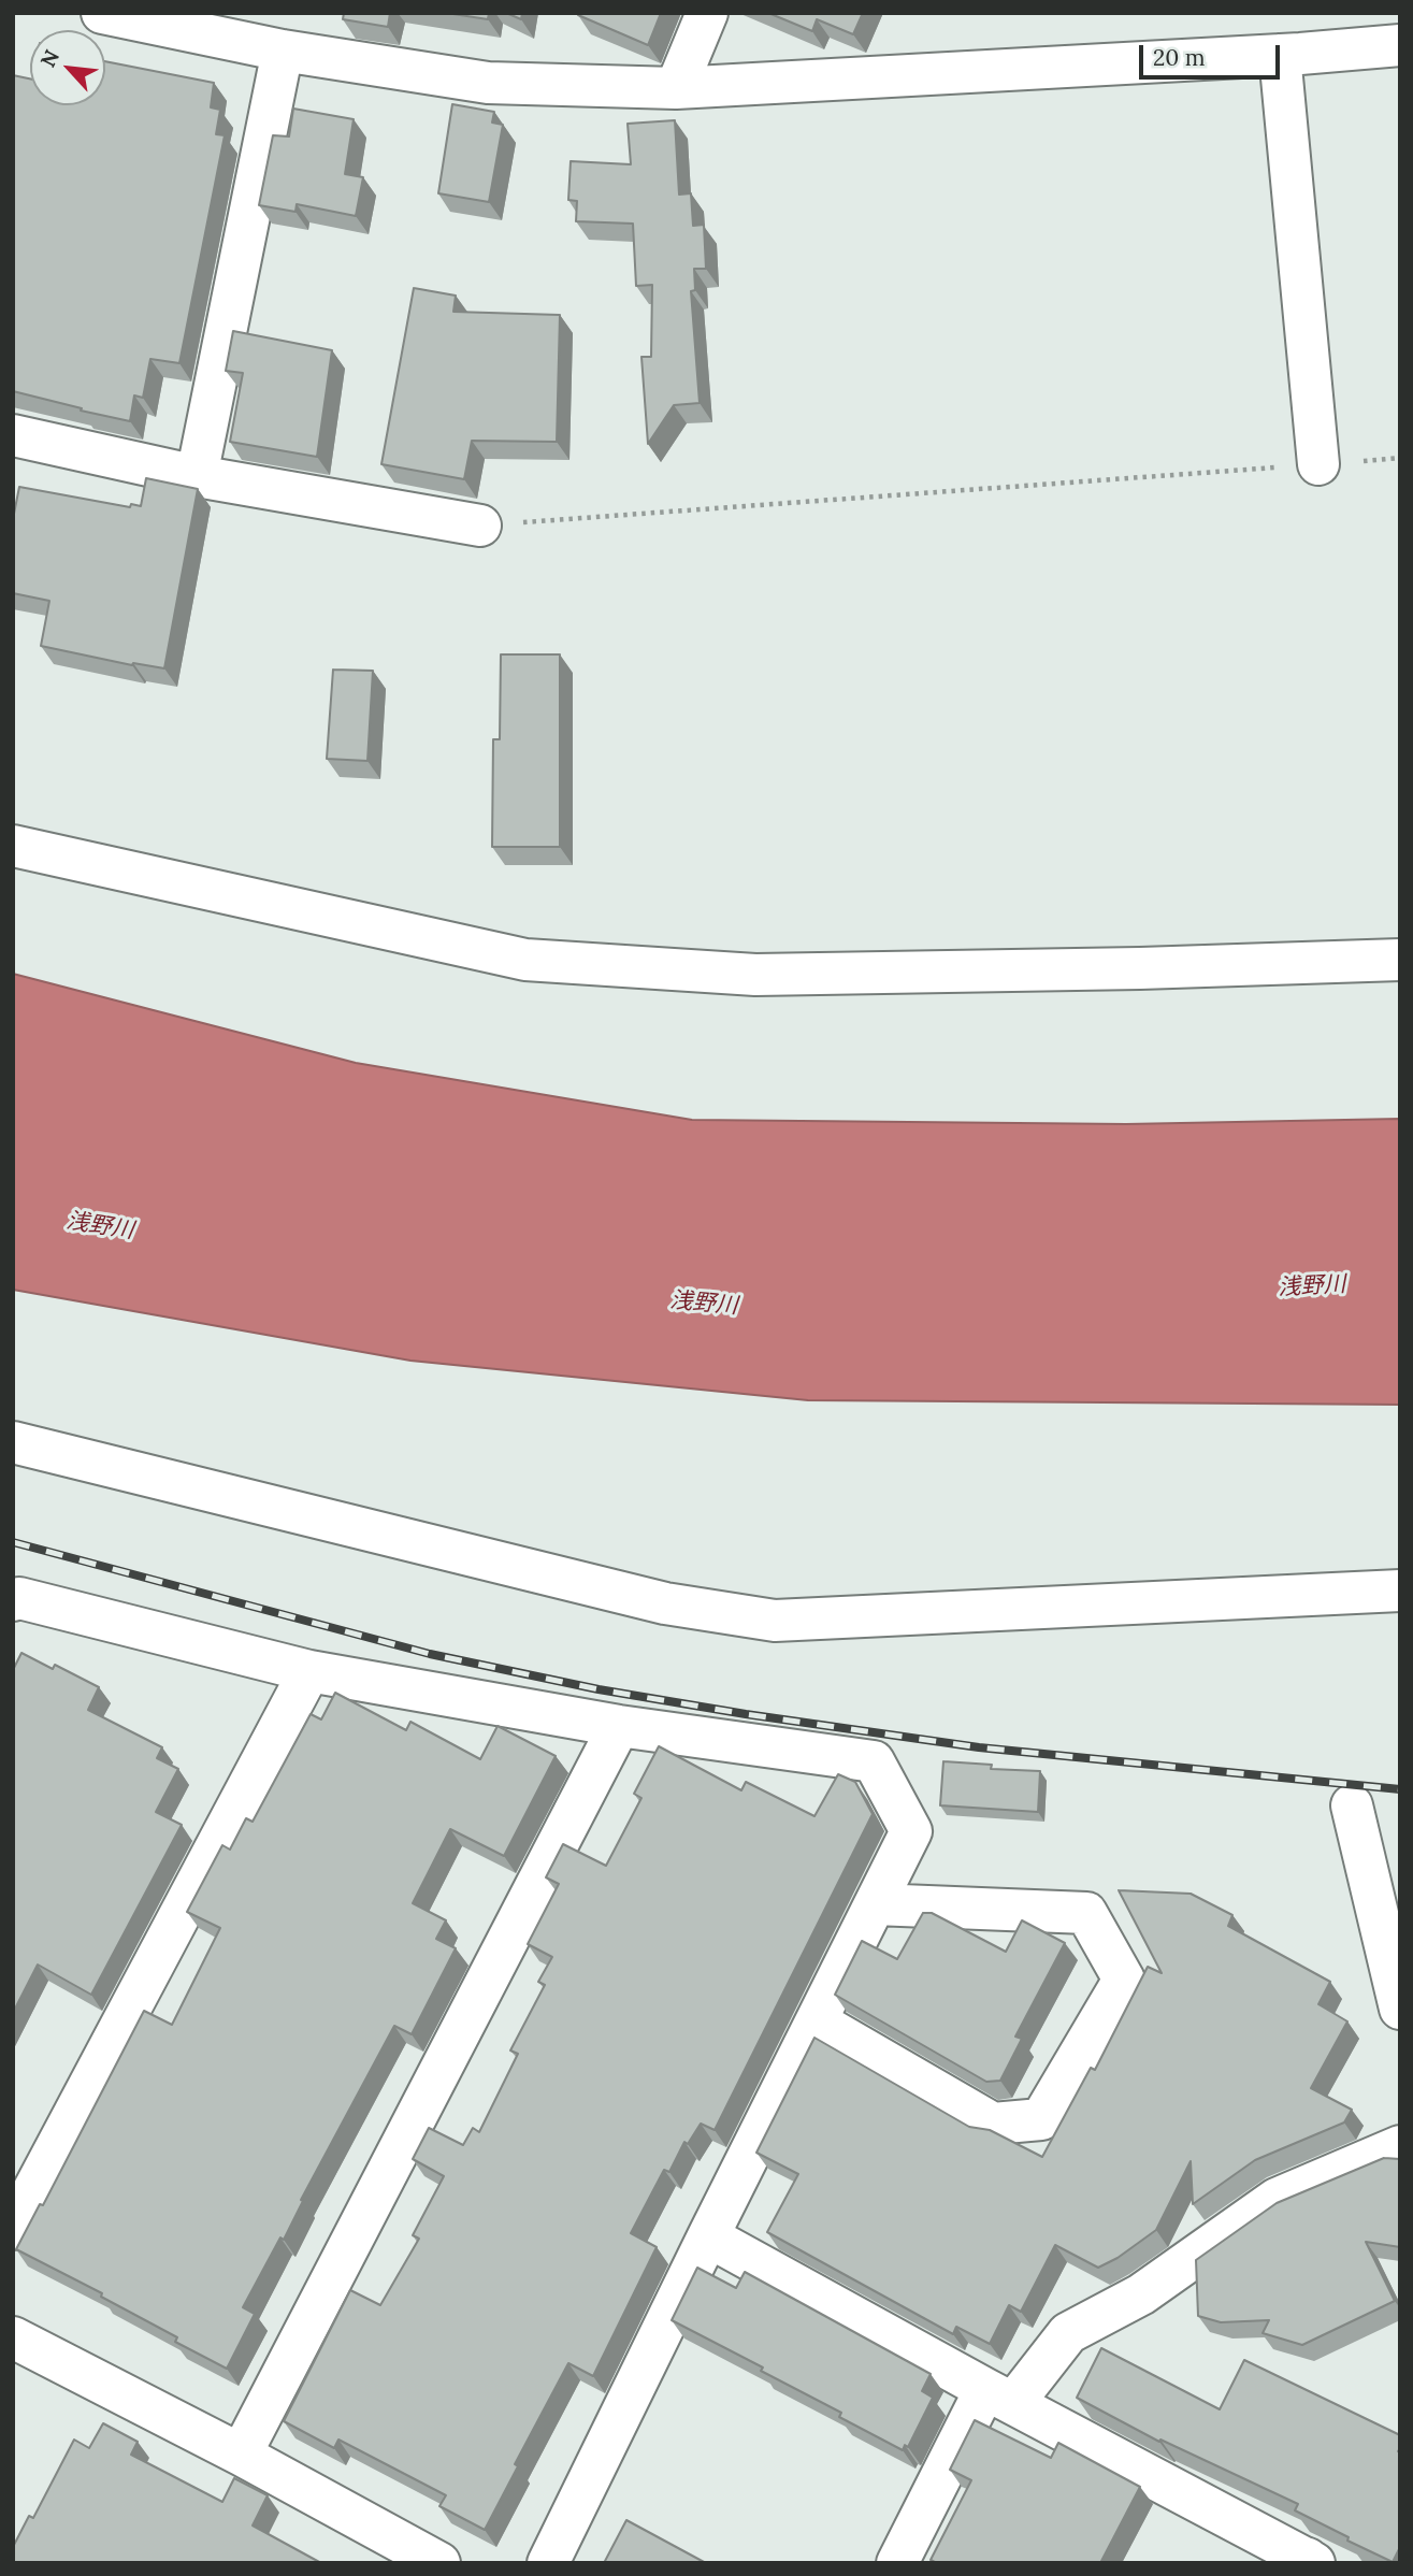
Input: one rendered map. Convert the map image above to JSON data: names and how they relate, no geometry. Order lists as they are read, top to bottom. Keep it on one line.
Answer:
{"water":["浅野川"],"scale_bar":"20 m","north":"top left"}
